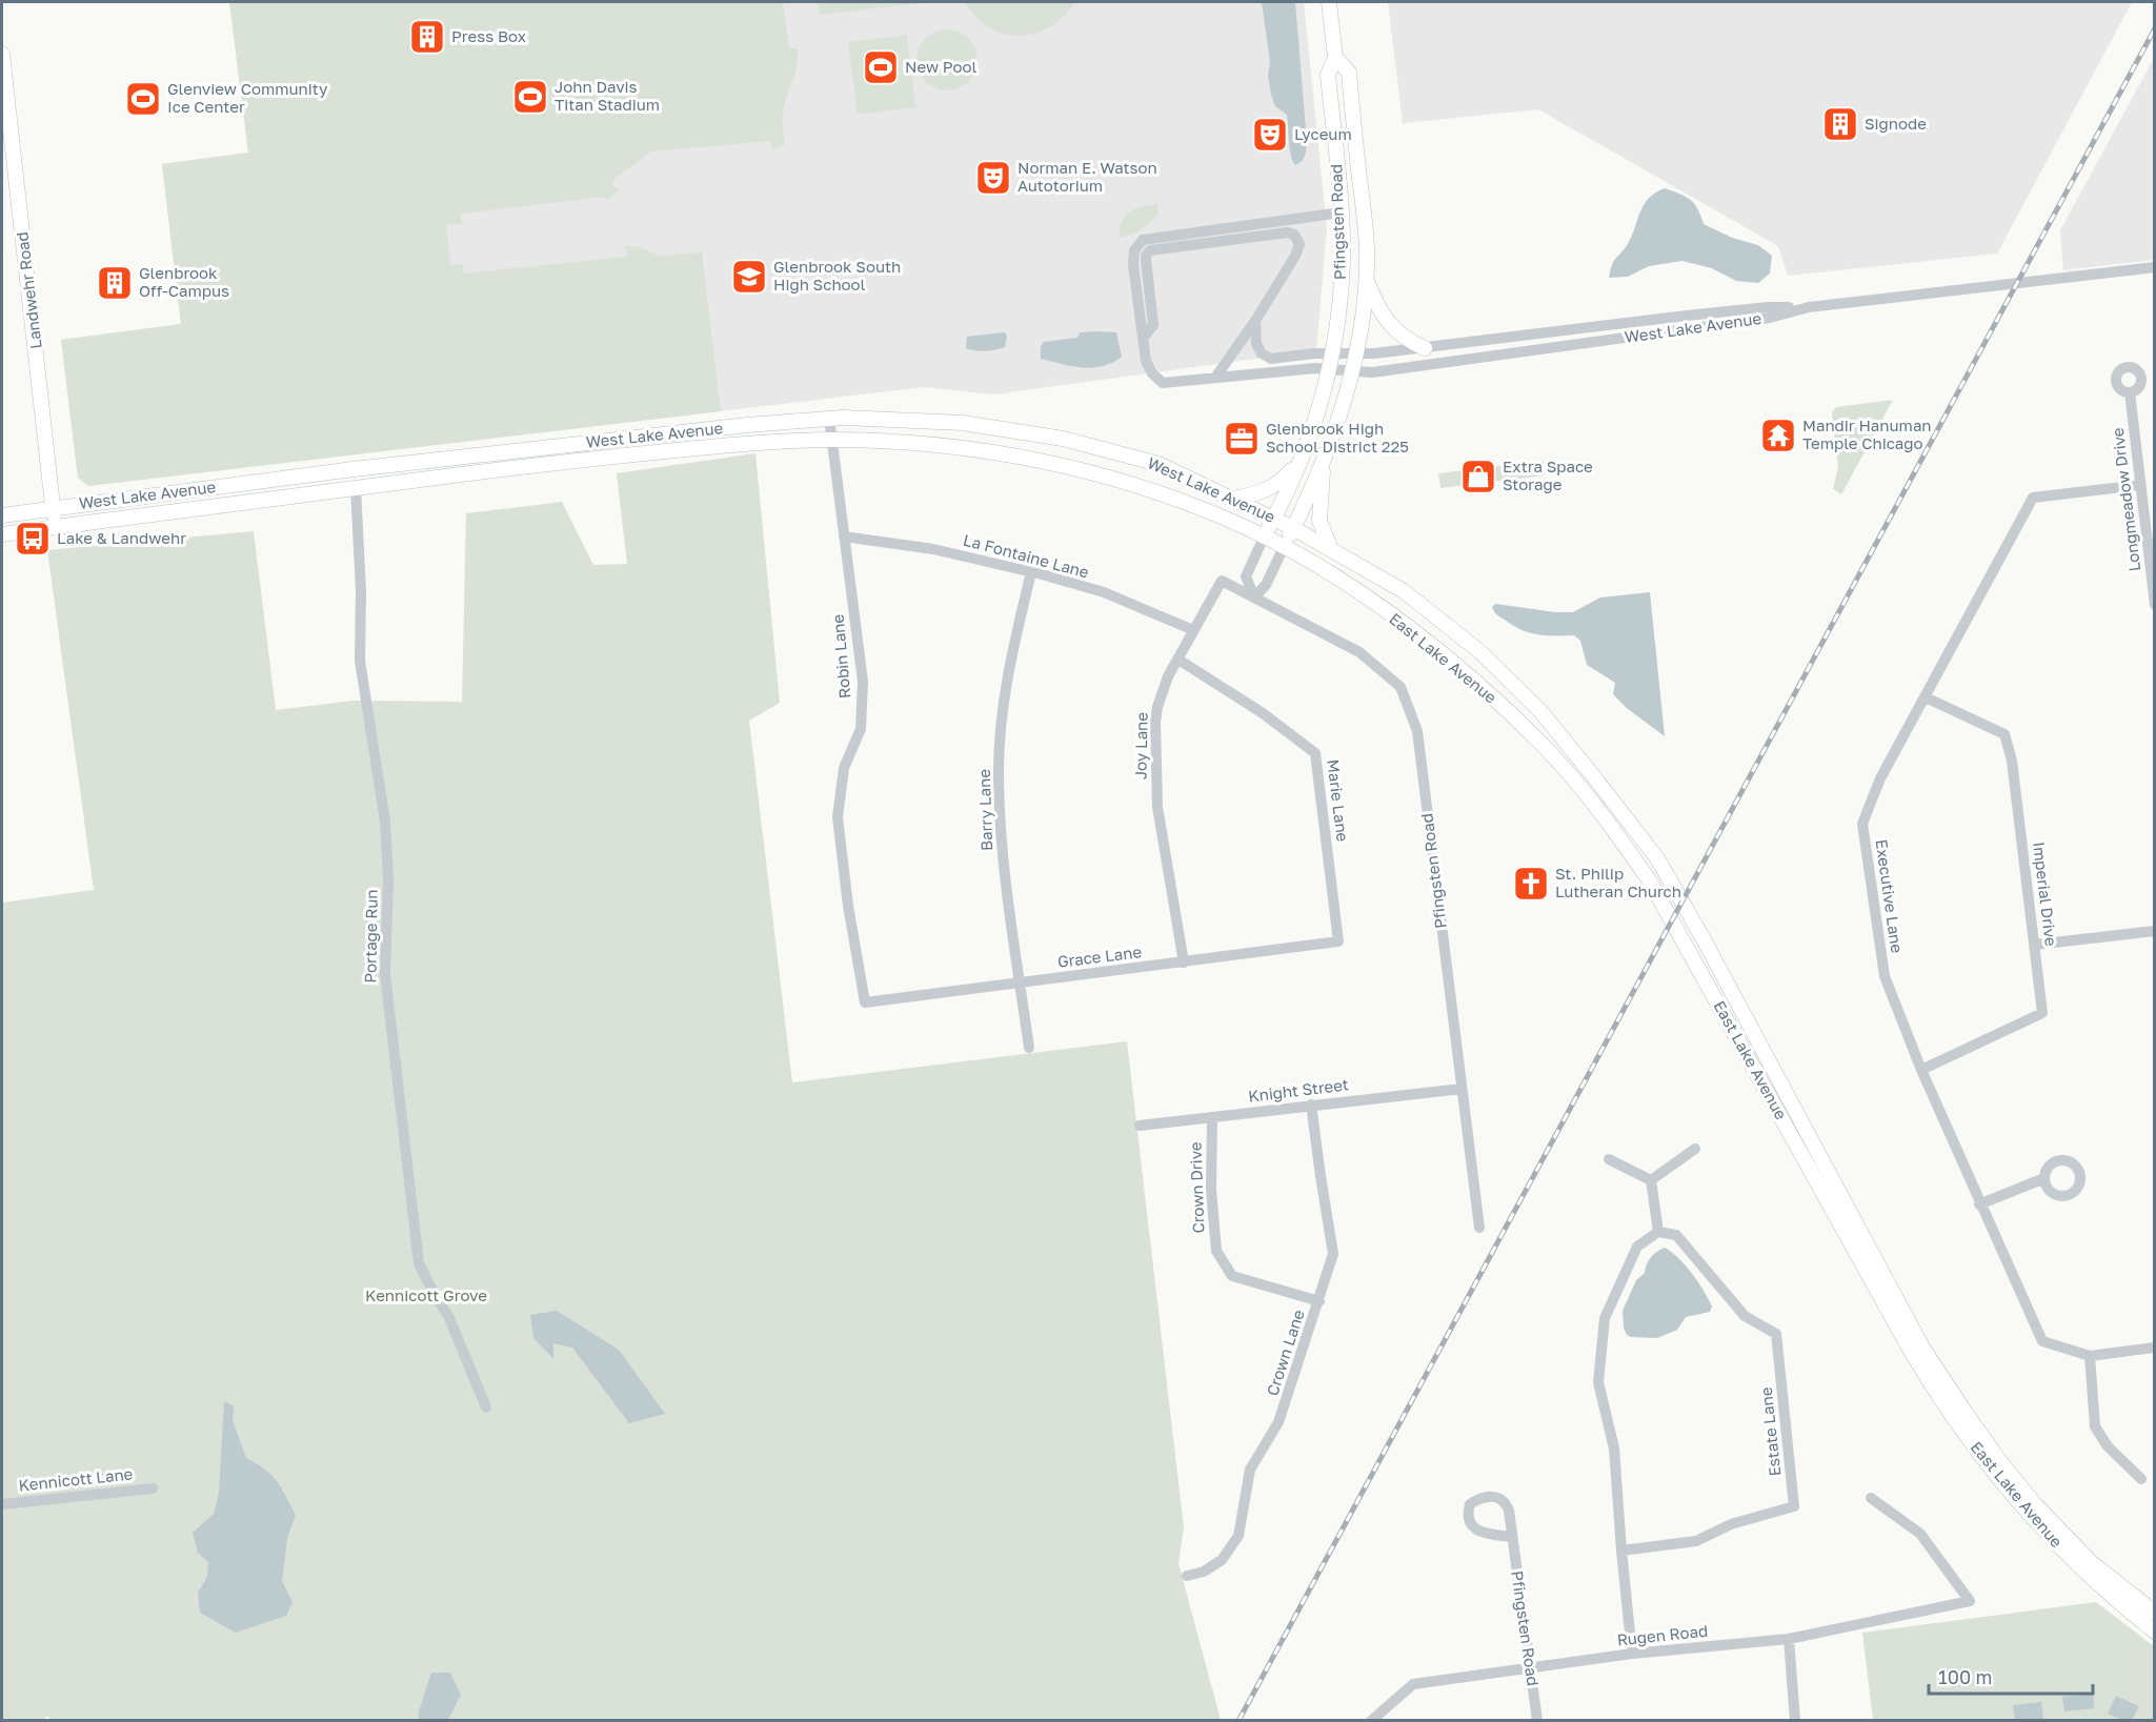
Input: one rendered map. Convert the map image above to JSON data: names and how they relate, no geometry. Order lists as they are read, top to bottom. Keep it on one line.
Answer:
{"streets":{"main road":["Pfingsten Road","Landwehr Road","West Lake Avenue","East Lake Avenue"],"street":["Longmeadow Drive","La Fontaine Lane","Robin Lane","Joy Lane","Marie Lane","Barry Lane","Imperial Drive","Executive Lane","Portage Run","Grace Lane","Knight Street","Crown Drive","Crown Lane","Estate Lane","Kennicott Lane","Rugen Road"]},"crossings":[["Pfingsten Road","West Lake Avenue"],["Pfingsten Road","East Lake Avenue"],["Pfingsten Road","Joy Lane"],["Pfingsten Road","Knight Street"],["Pfingsten Road","Rugen Road"],["Landwehr Road","West Lake Avenue"],["West Lake Avenue","Robin Lane"],["West Lake Avenue","East Lake Avenue"],["West Lake Avenue","Portage Run"],["Longmeadow Drive","Executive Lane"],["La Fontaine Lane","Robin Lane"],["La Fontaine Lane","Joy Lane"],["La Fontaine Lane","Barry Lane"],["Robin Lane","Grace Lane"],["Joy Lane","Marie Lane"],["Joy Lane","Grace Lane"],["Marie Lane","Grace Lane"],["Barry Lane","Grace Lane"],["Imperial Drive","Executive Lane"],["Knight Street","Crown Drive"],["Knight Street","Crown Lane"],["Crown Drive","Crown Lane"]],"parks":["Kennicott Grove"],"places":{"building":["Press Box","Signode","Glenbrook Off-Campus"],"sports":["New Pool","John Davis Titan Stadium","Glenview Community Ice Center"],"theatre":["Lyceum","Norman E. Watson Autotorium"],"school or university":["Glenbrook South High School"],"temple":["Mandir Hanuman Temple Chicago"],"office":["Glenbrook High School District 225"],"shop":["Extra Space Storage"],"bus stop":["Lake & Landwehr"],"church":["St. Philip Lutheran Church"]},"scale_bar":"100 m"}
